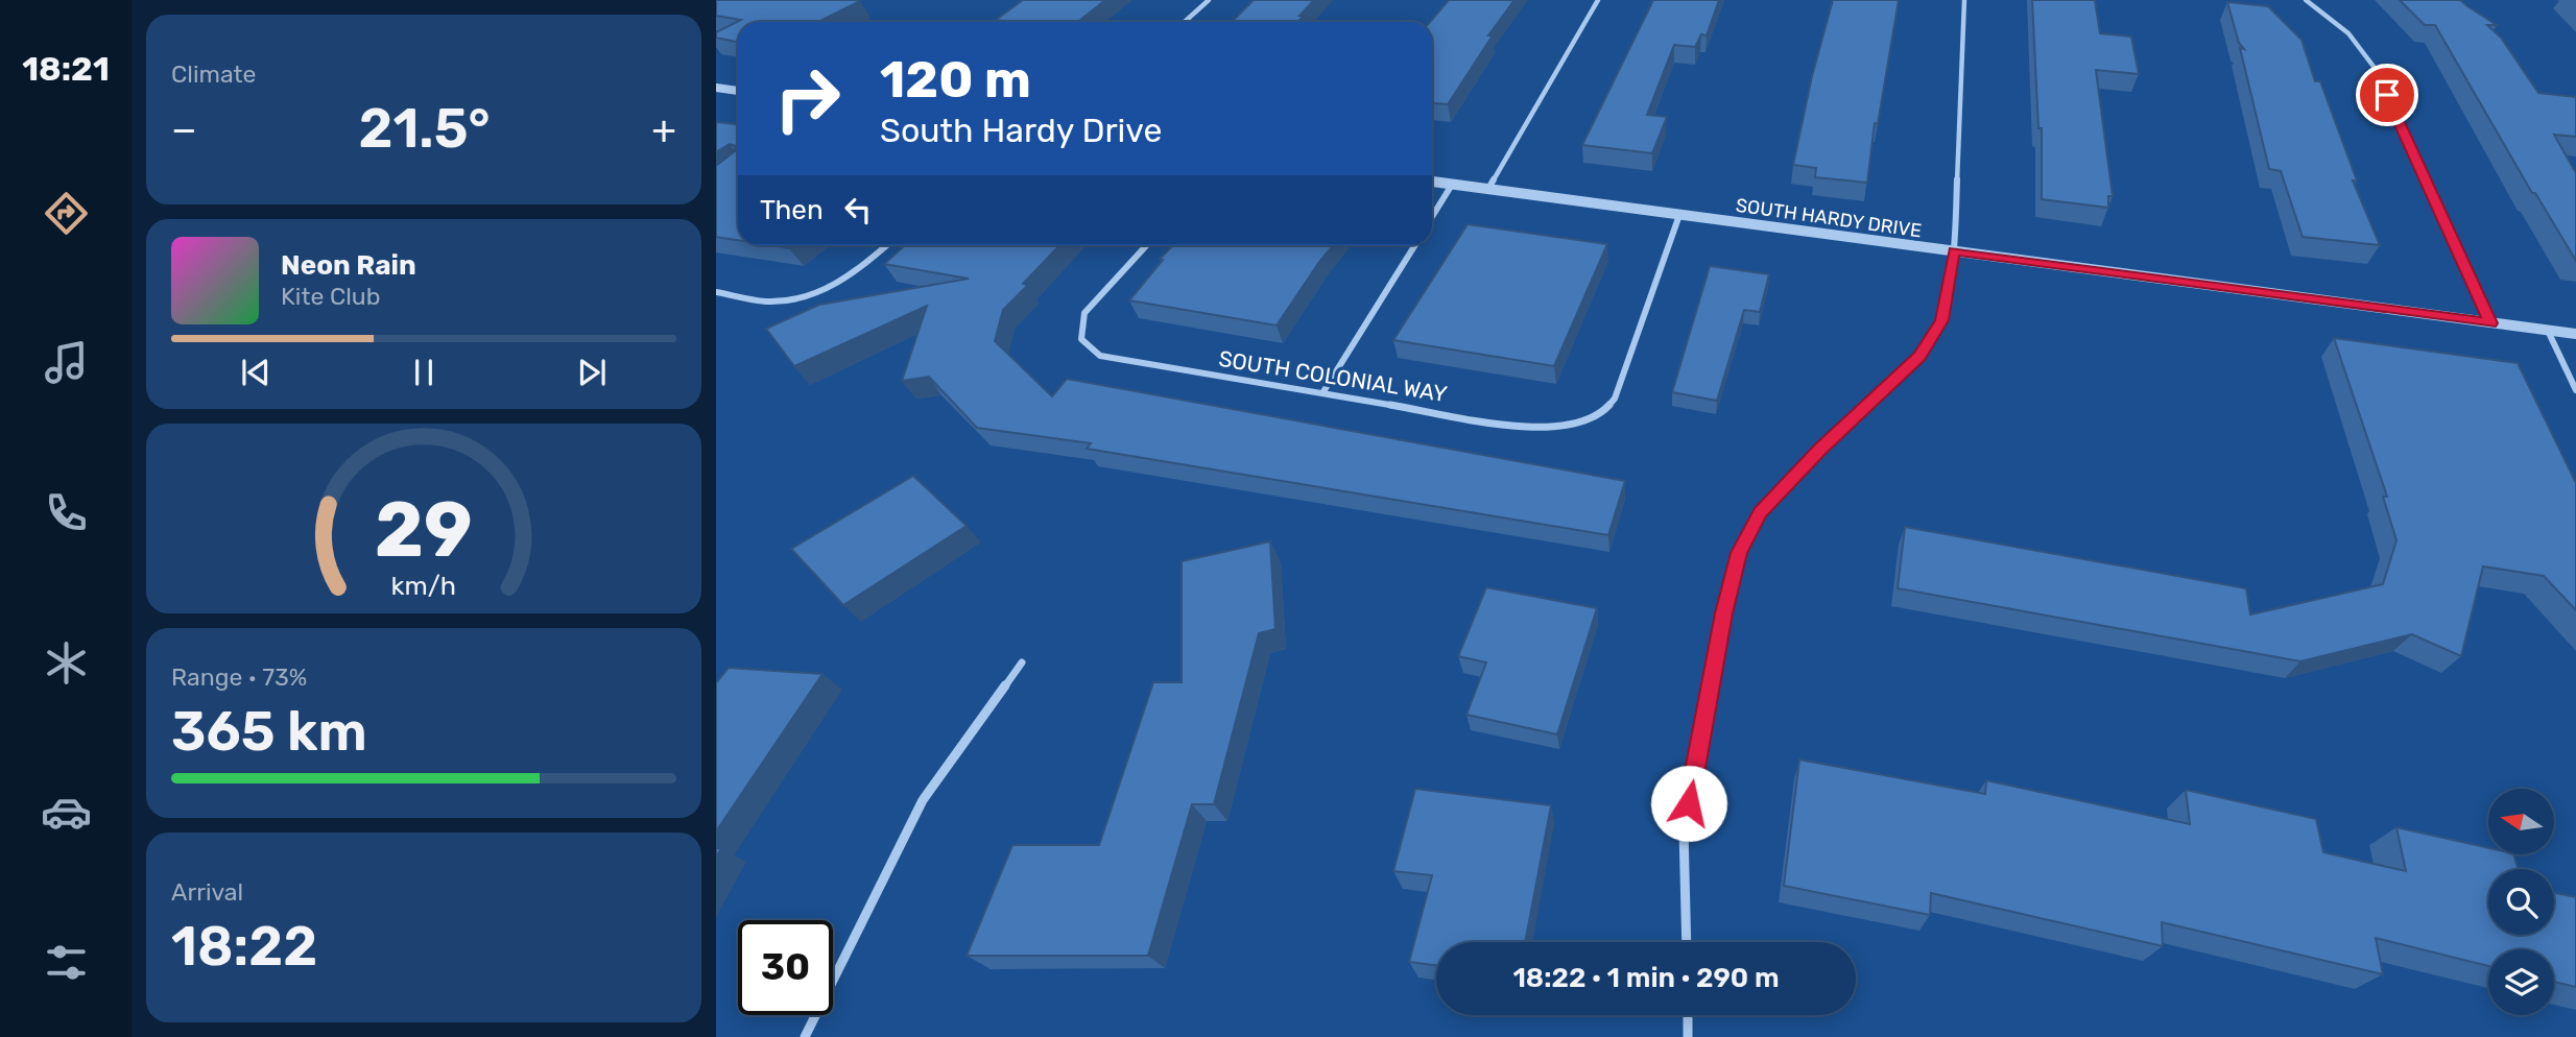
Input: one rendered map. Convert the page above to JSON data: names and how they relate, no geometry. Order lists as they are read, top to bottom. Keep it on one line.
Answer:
{"streets":{"street":["SOUTH HARDY DRIVE","SOUTH COLONIAL WAY"]},"crossings":[["SOUTH HARDY DRIVE","SOUTH COLONIAL WAY"]],"north":"left","page":{"tabs":"18:21","tile":["Climate",["Range · 73%","365 km"],["Arrival","18:22"]],"turn":["120 m","South Hardy Drive"],"heat":["−","21.5°","+"],"then":"Then","song":["Neon Rain","Kite Club"],"limit":"30","trip":"18:22 · 1 min · 290 m","gauge":["29","km/h"]}}
